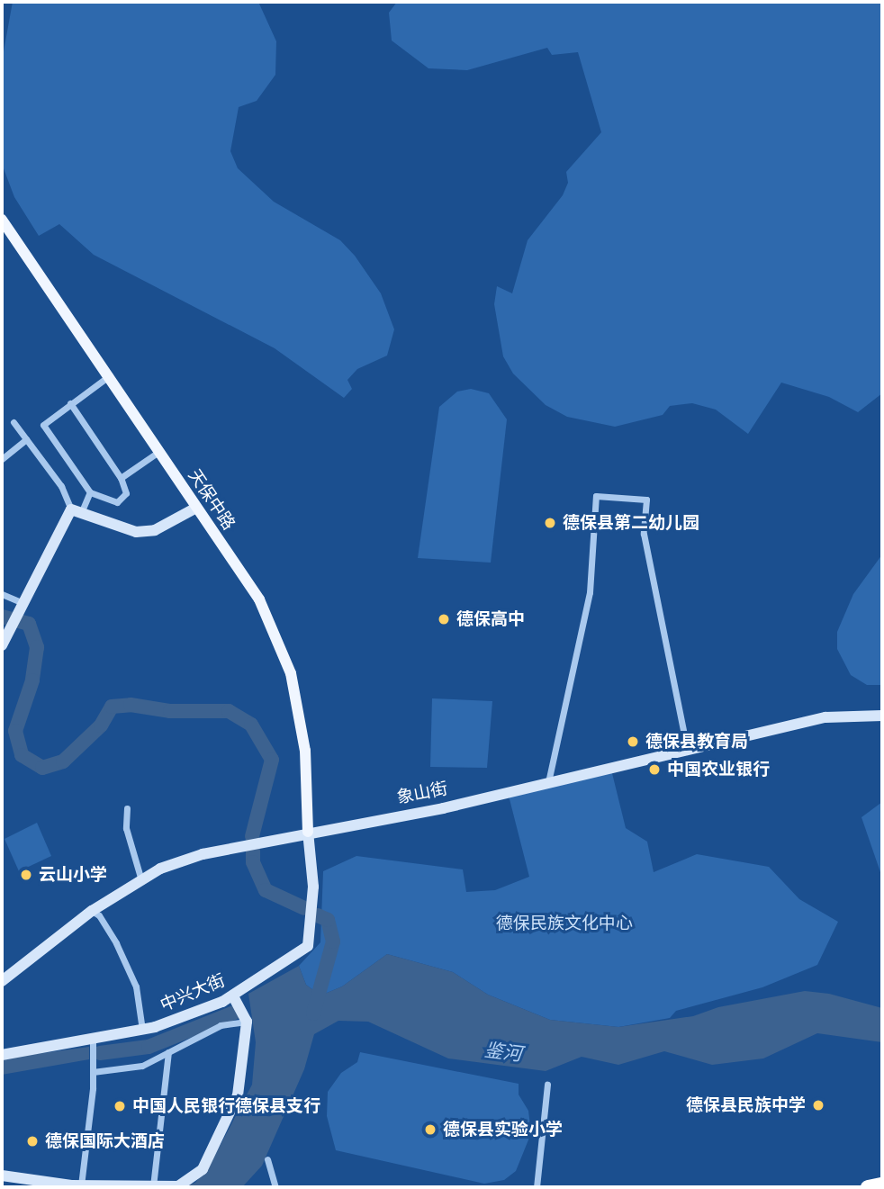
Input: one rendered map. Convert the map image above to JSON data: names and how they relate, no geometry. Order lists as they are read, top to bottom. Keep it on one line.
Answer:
{"streets":{"main road":["天保中路"],"street":["象山街","中兴大街"]},"crossings":[["天保中路","象山街"],["天保中路","中兴大街"],["象山街","中兴大街"]],"water":["鉴河"],"parks":["德保民族文化中心"],"places":["德保县第二幼儿园","德保高中","德保县教育局","中国农业银行","云山小学","德保县民族中学","中国人民银行德保县支行","德保县实验小学","德保国际大酒店"]}
